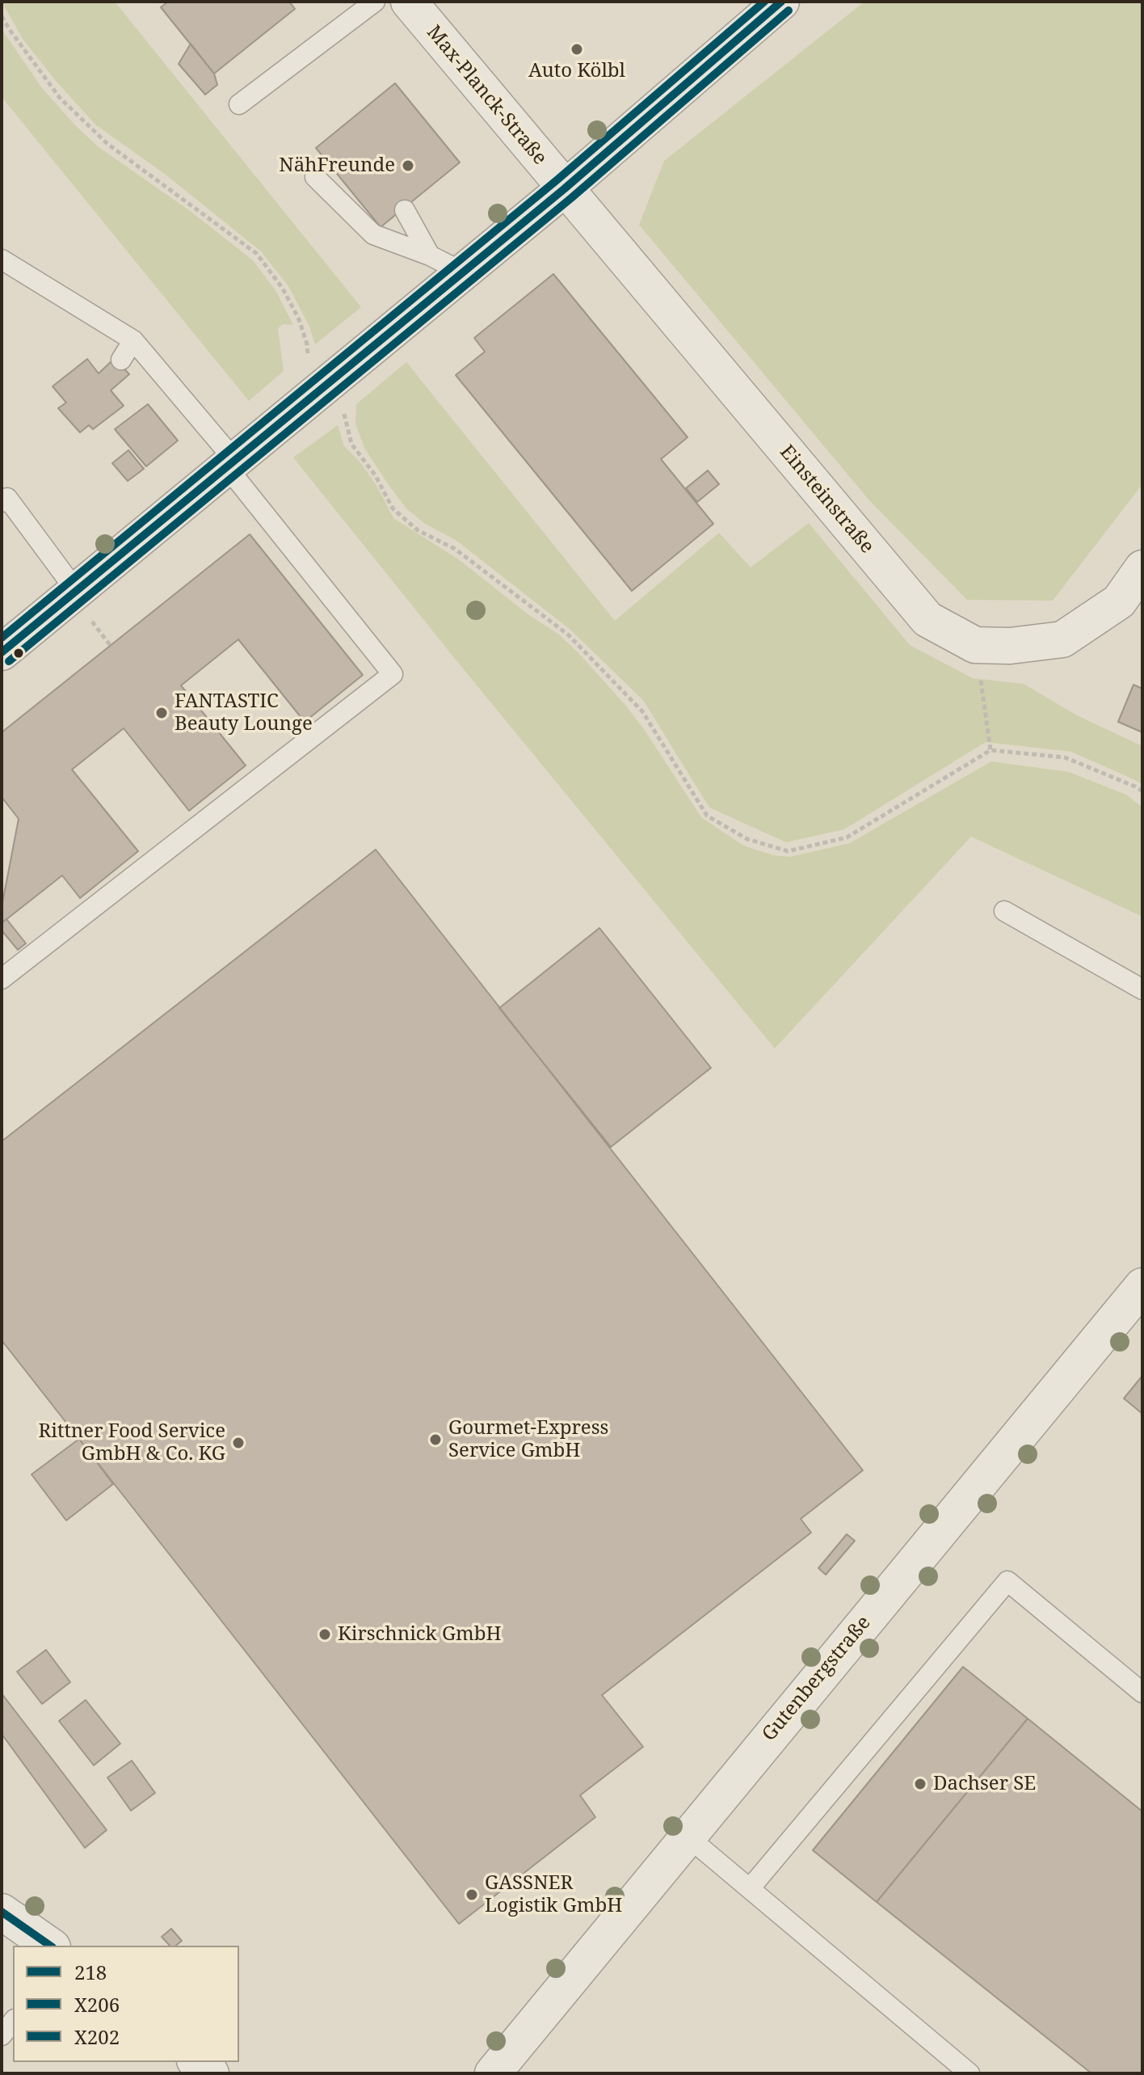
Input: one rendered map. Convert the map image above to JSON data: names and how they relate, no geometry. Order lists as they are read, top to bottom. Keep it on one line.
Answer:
{"streets":{"street":["Max-Planck-Straße","Einsteinstraße","Gutenbergstraße"]},"crossings":[["Max-Planck-Straße","Einsteinstraße"]],"places":["Auto Kölbl","NähFreunde","FANTASTIC Beauty Lounge","Gourmet-Express Service GmbH","Rittner Food Service GmbH & Co. KG","Kirschnick GmbH","Dachser SE","GASSNER Logistik GmbH"],"lines":["transit line 218","transit line X202","transit line X206"],"legend":["218","X206","X202"]}
